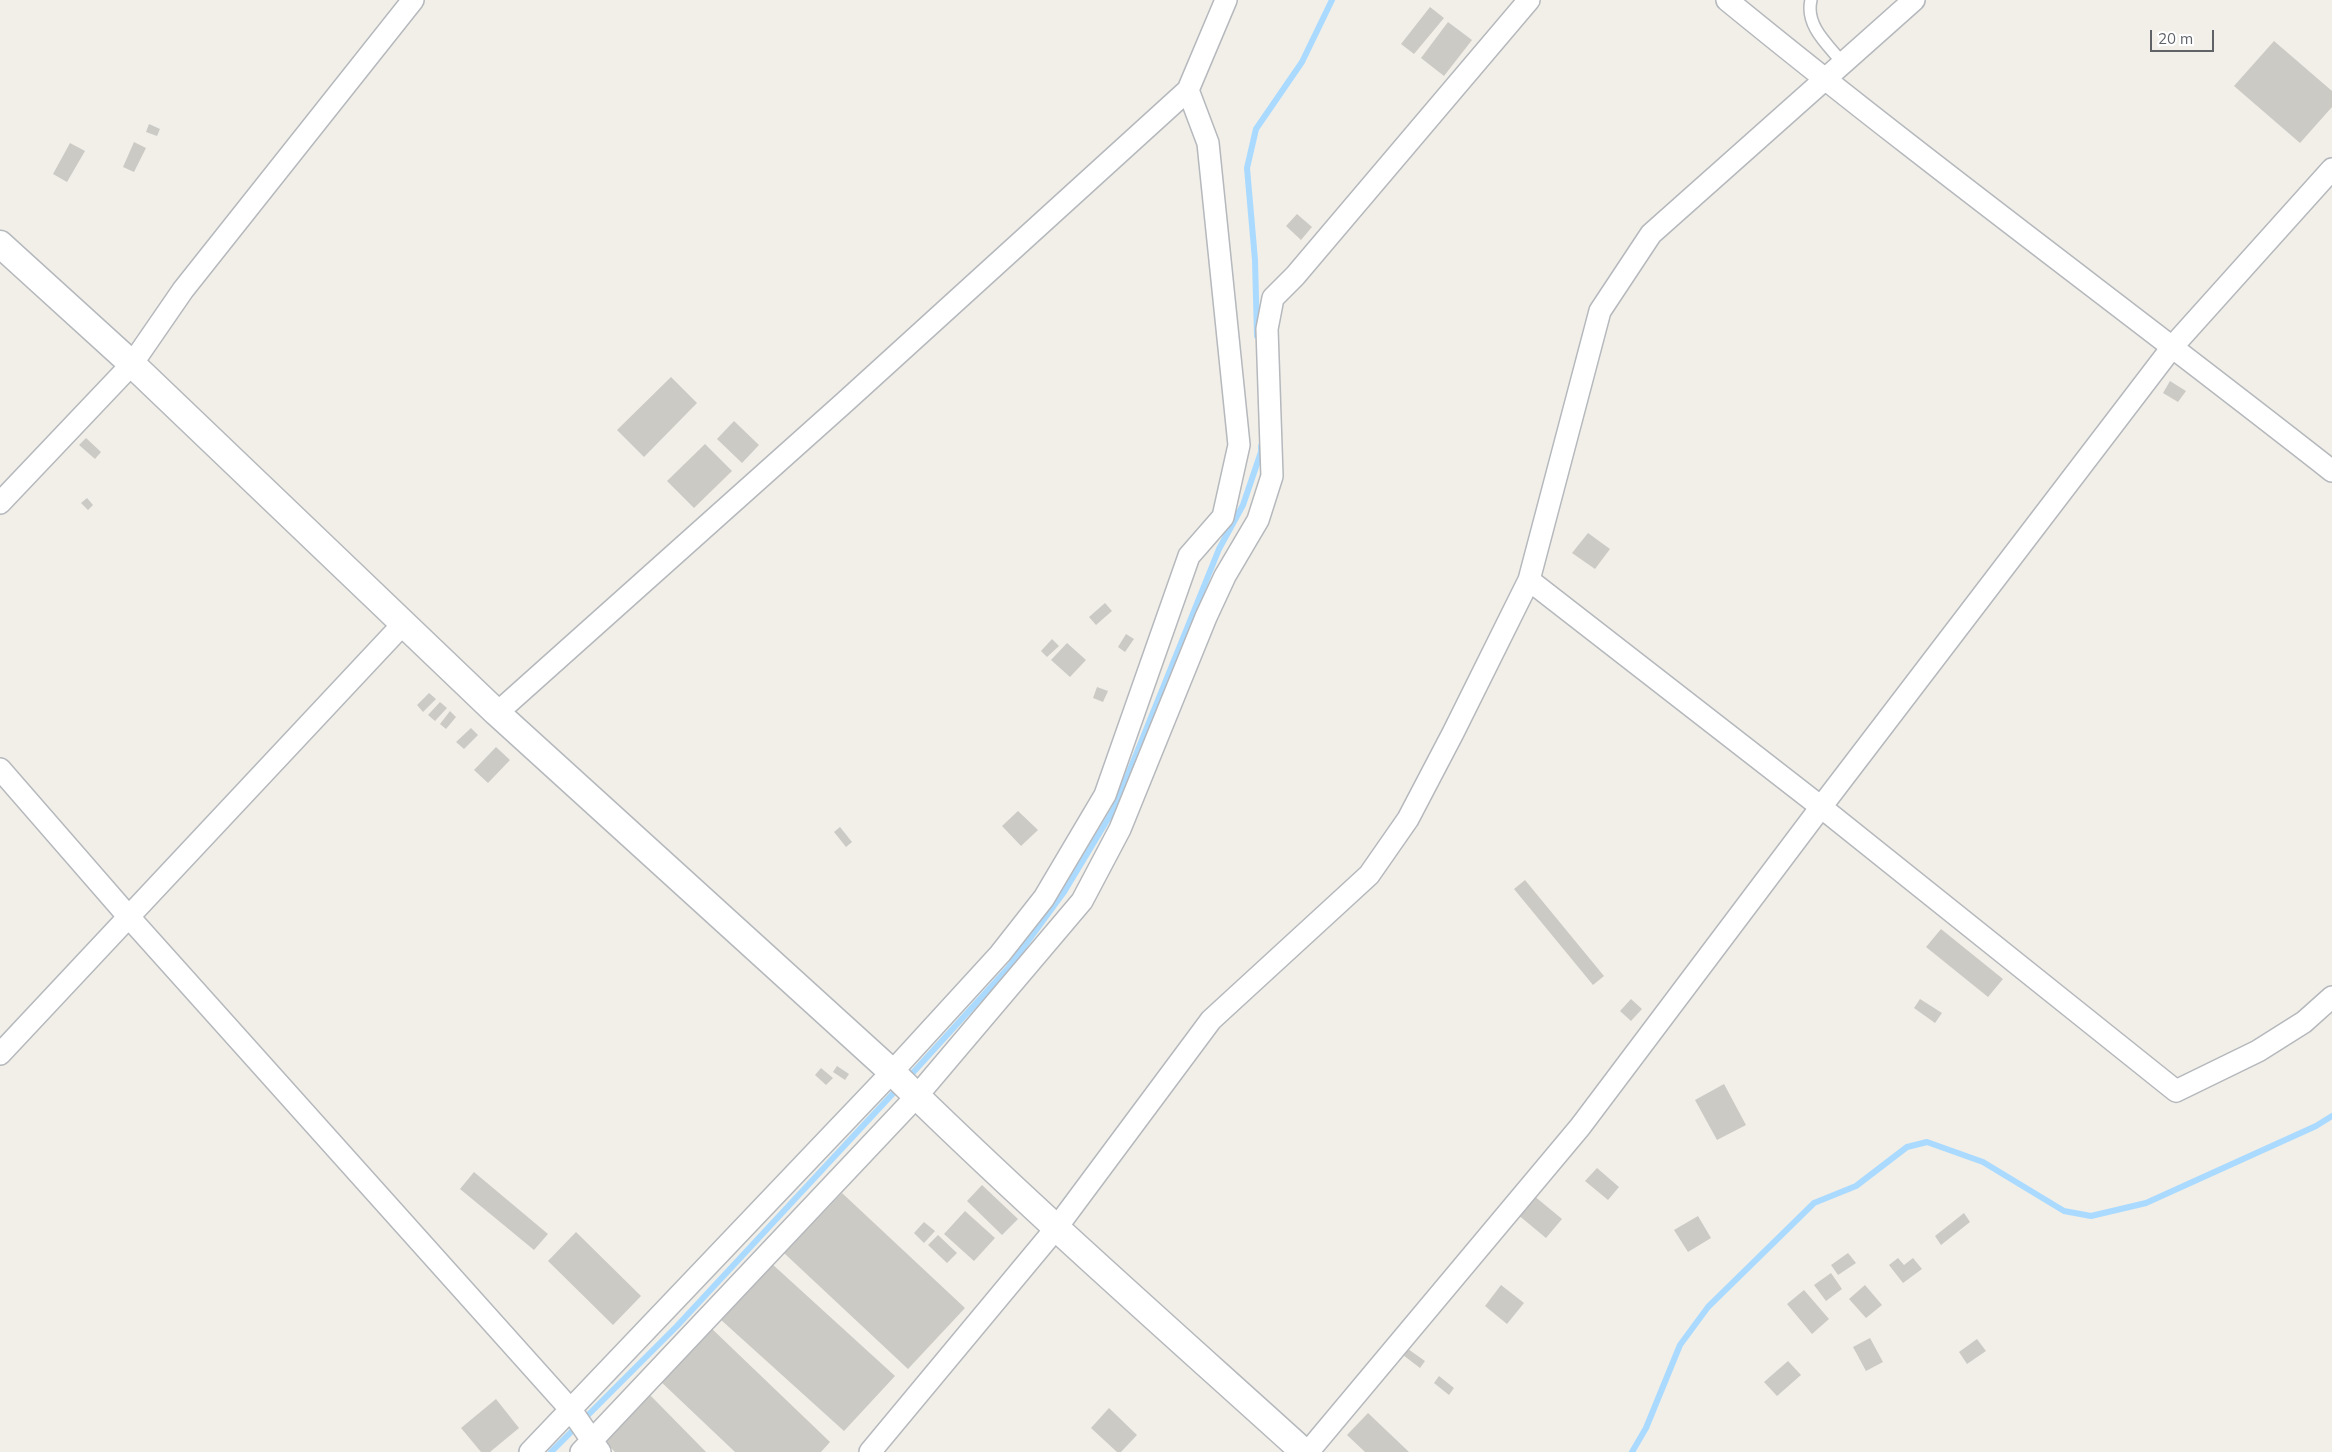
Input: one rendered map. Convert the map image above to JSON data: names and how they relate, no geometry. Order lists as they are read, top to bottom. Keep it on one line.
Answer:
{"scale_bar":"20 m"}
